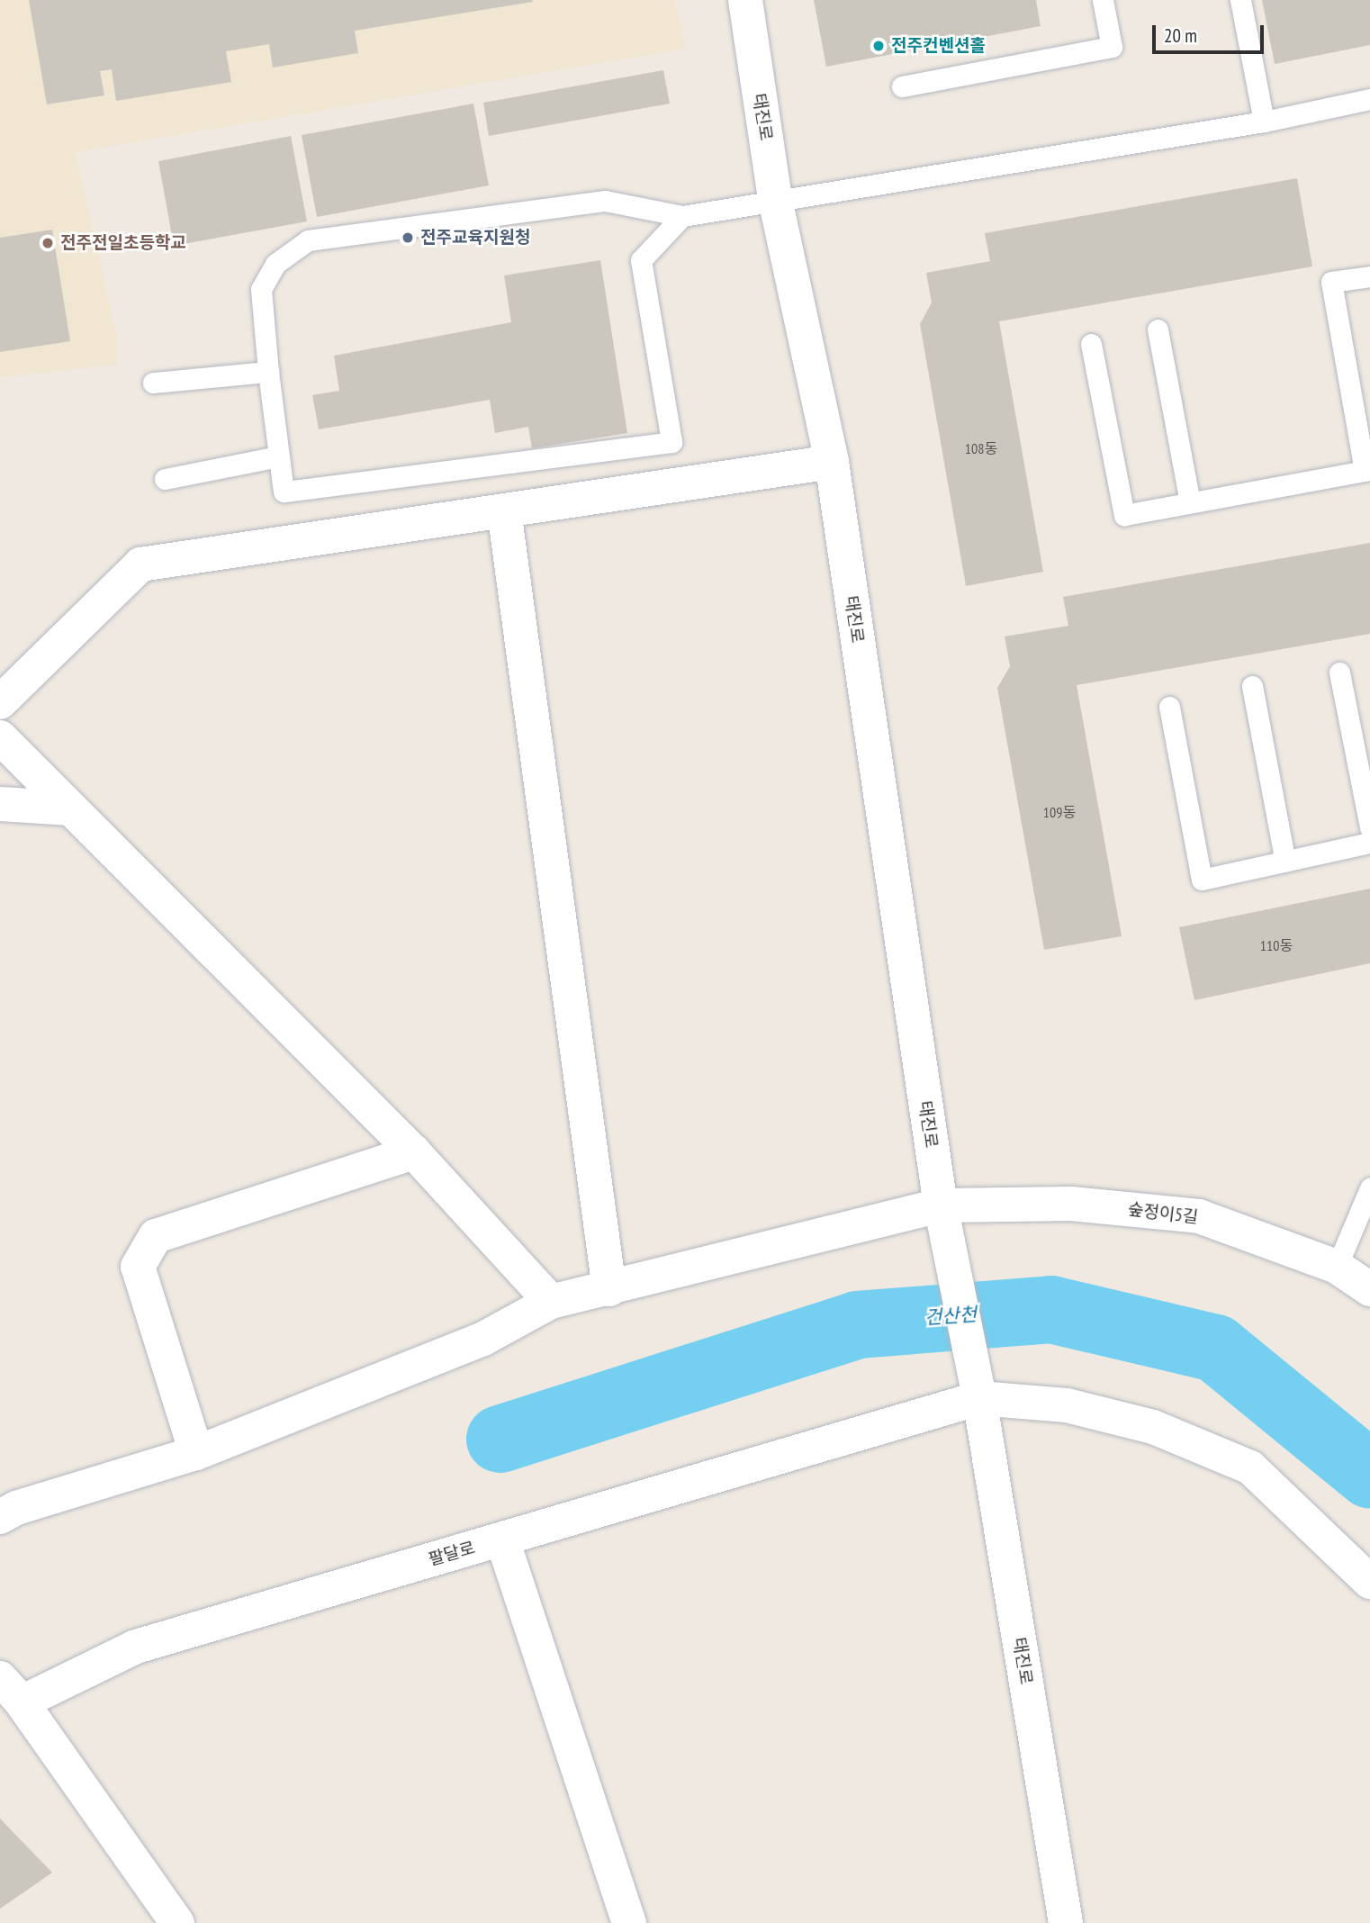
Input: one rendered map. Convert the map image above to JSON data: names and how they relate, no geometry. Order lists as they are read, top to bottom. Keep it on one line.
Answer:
{"streets":{"street":["태진로","숲정이5길","팔달로"]},"crossings":[["태진로","숲정이5길"]],"water":["건산천"],"places":["전주컨벤션홀","전주교육지원청","전주전일초등학교"],"house_numbers":["108동","109동","110동"],"scale_bar":"20 m"}
